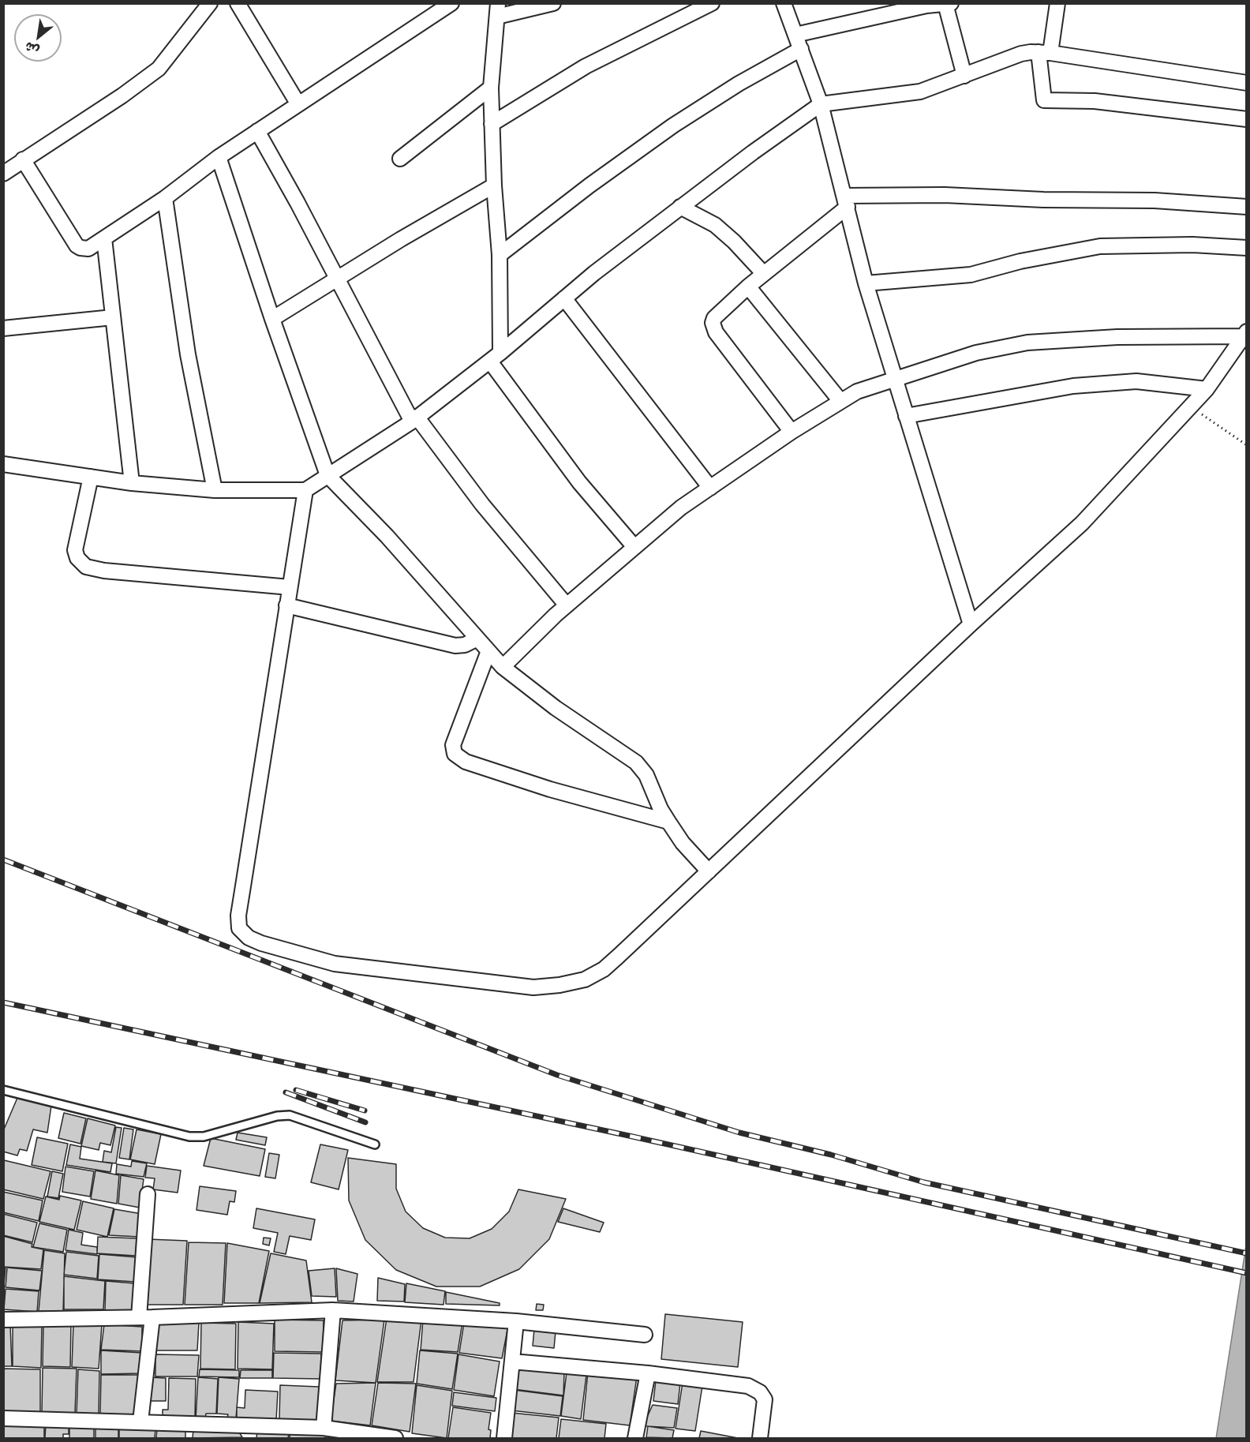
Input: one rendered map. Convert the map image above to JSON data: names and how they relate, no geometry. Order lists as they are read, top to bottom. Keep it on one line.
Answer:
{"north":"bottom left"}
